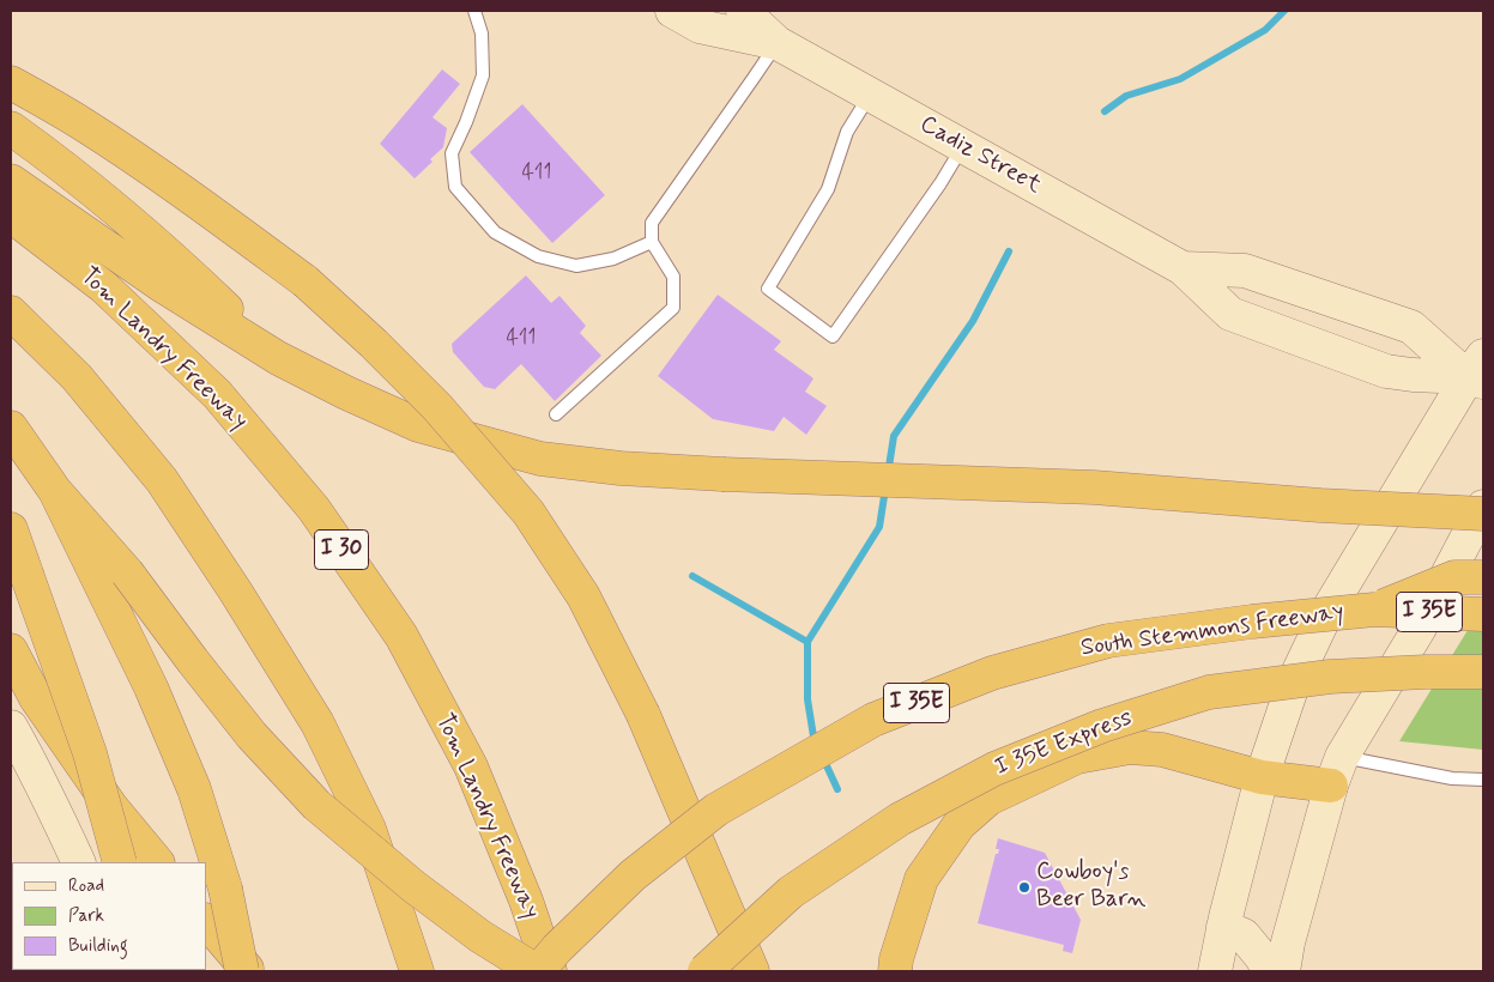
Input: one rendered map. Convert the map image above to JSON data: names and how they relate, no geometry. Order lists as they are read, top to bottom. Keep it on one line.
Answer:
{"streets":{"highway":["Tom Landry Freeway","I 30","I 35E","South Stemmons Freeway","I 35E Express"],"main road":["Cadiz Street"]},"places":["Cowboy's Beer Barn"],"house_numbers":["411","411"],"legend":["Road","Park","Building"]}
